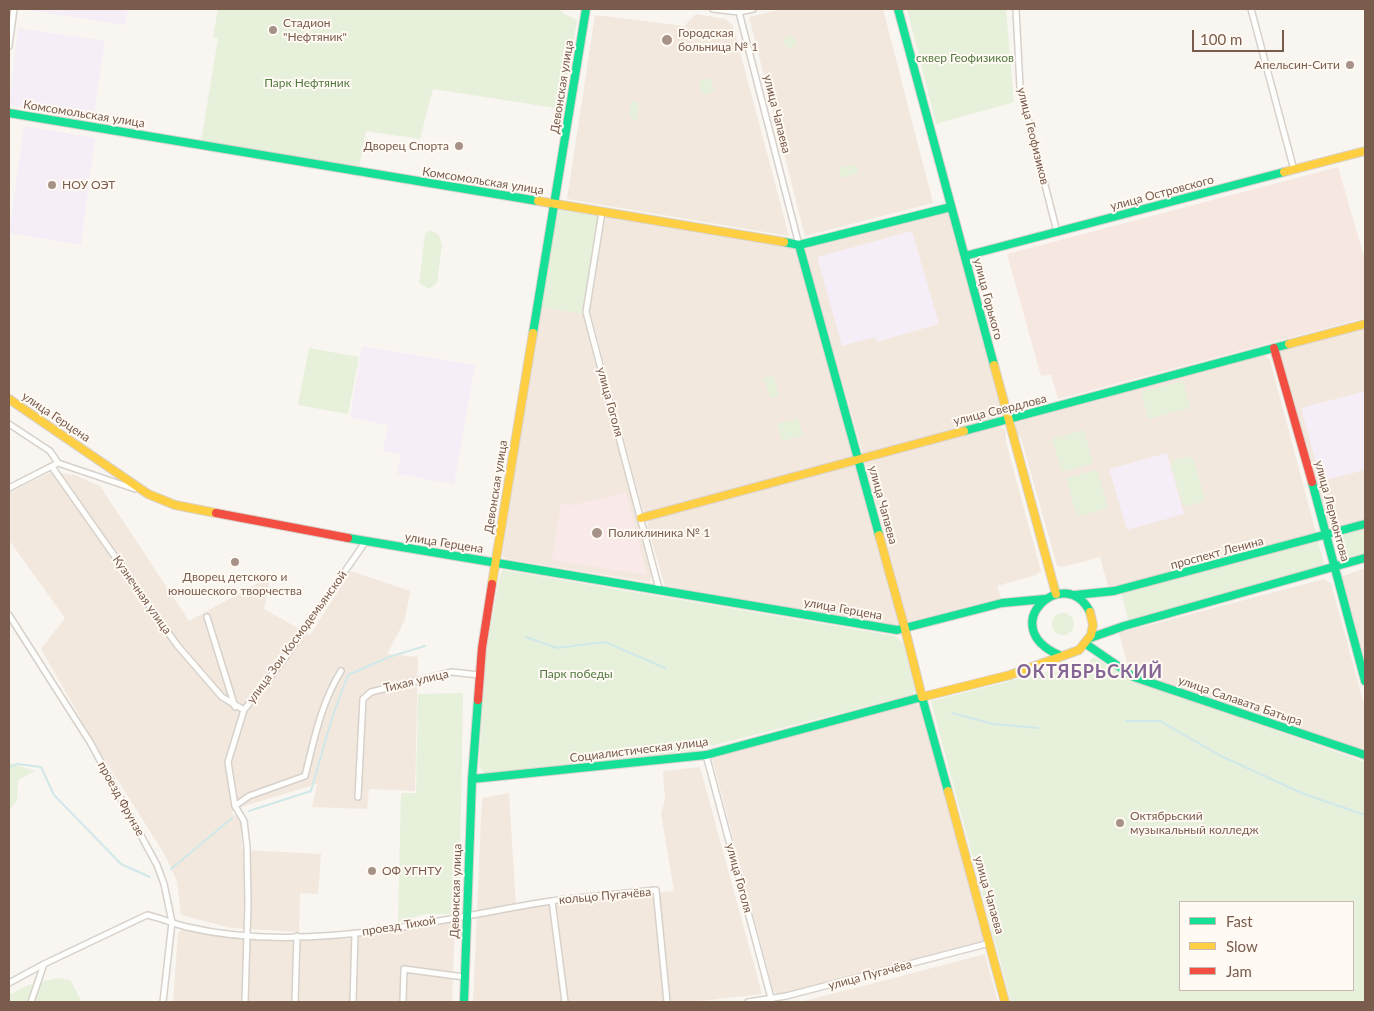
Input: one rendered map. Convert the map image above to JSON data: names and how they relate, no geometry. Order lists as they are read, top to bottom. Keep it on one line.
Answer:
{"streets":{"street":["Девонская улица","Комсомольская улица","улица Чапаева","улица Геофизиков","улица Островского","улица Горького","улица Гоголя","улица Свердлова","улица Герцена","улица Лермонтова","проспект Ленина","Кузнечная улица","улица Зои Космодемьянской","Тихая улица","улица Салавата Батыра","Социалистическая улица","проезд Фрунзе","кольцо Пугачёва","проезд Тихой","улица Пугачёва"]},"crossings":[["Девонская улица","Комсомольская улица"],["Девонская улица","улица Герцена"],["Девонская улица","Тихая улица"],["Девонская улица","Социалистическая улица"],["Девонская улица","кольцо Пугачёва"],["Девонская улица","проезд Тихой"],["Комсомольская улица","улица Чапаева"],["Комсомольская улица","улица Горького"],["Комсомольская улица","улица Гоголя"],["улица Чапаева","улица Свердлова"],["улица Чапаева","улица Герцена"],["улица Чапаева","Социалистическая улица"],["улица Чапаева","улица Пугачёва"],["улица Геофизиков","улица Островского"],["улица Островского","улица Горького"],["улица Горького","улица Свердлова"],["улица Горького","проспект Ленина"],["улица Горького","улица Салавата Батыра"],["улица Гоголя","улица Свердлова"],["улица Гоголя","улица Герцена"],["улица Гоголя","Социалистическая улица"],["улица Гоголя","улица Пугачёва"],["улица Свердлова","улица Лермонтова"],["улица Герцена","улица Зои Космодемьянской"],["улица Лермонтова","проспект Ленина"],["проспект Ленина","улица Салавата Батыра"],["Кузнечная улица","улица Зои Космодемьянской"],["улица Зои Космодемьянской","проезд Тихой"],["проезд Фрунзе","проезд Тихой"],["кольцо Пугачёва","проезд Тихой"]],"districts":["ОКТЯБРЬСКИЙ"],"parks":["cквер Геофизиков","Парк Нефтяник","Парк победы"],"places":["Стадион \"Нефтяник\"","Городская больница № 1","Апельсин-Сити","Дворец Спорта","НОУ ОЭТ","Поликлиника № 1","Дворец детского и юношеского творчества","Октябрьский музыкальный колледж","ОФ УГНТУ"],"legend":["Fast","Slow","Jam"],"scale_bar":"100 m"}
